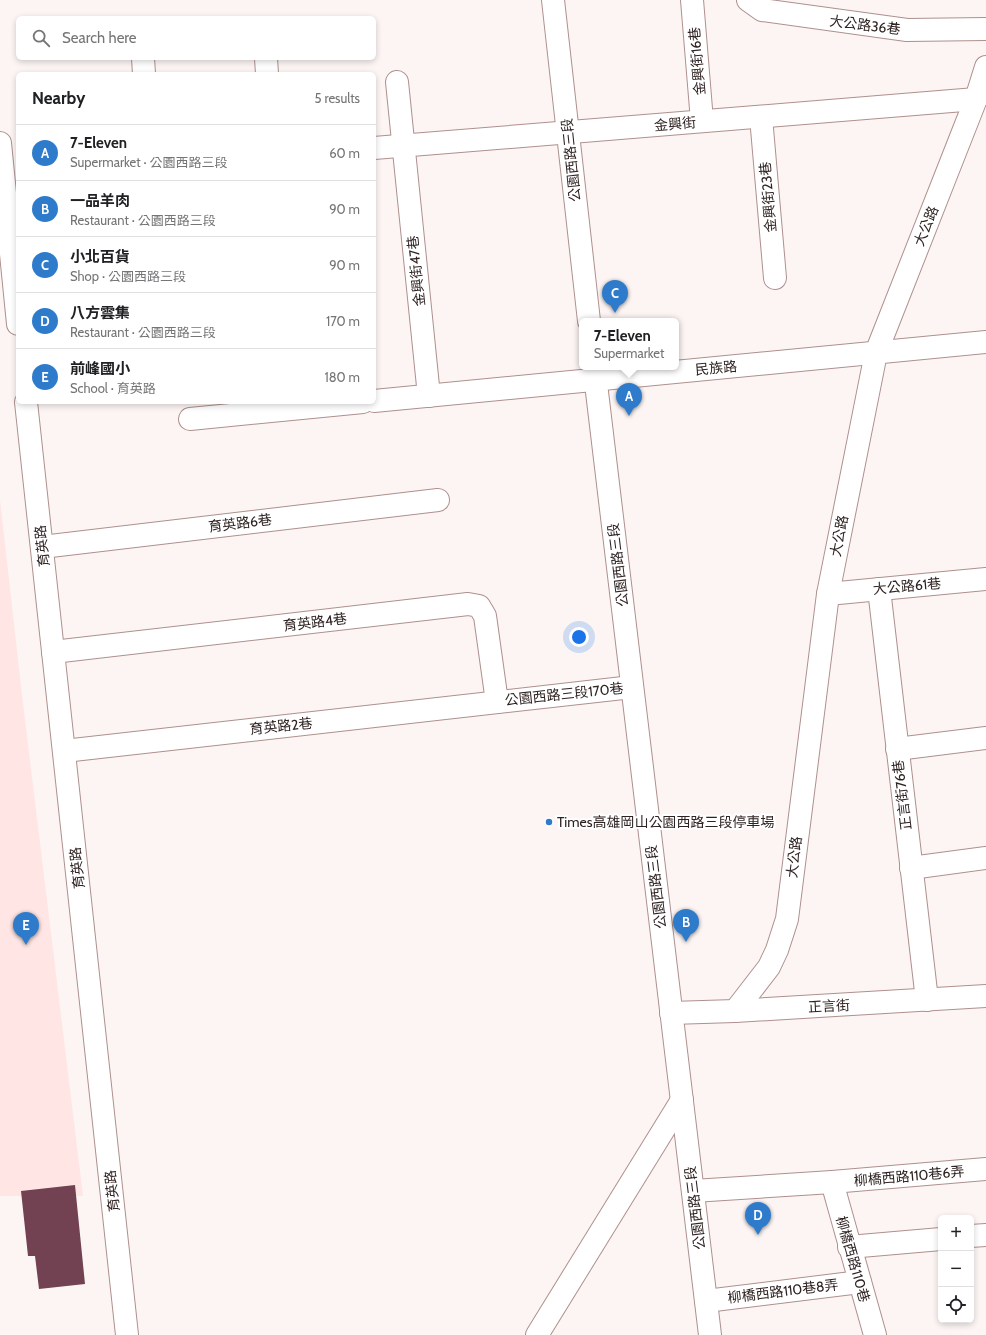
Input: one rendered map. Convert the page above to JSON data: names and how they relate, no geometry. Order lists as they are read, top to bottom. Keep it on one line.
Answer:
{"streets":{"street":["大公路36巷","金興街16巷","金興街","公園西路三段","金興街23巷","大公路","金興街47巷","民族路","育英路6巷","育英路","大公路61巷","育英路4巷","公園西路三段170巷","育英路2巷","正言街76巷","正言街","柳橋西路110巷6弄","柳橋西路110巷","柳橋西路110巷8弄"]},"crossings":[["金興街16巷","金興街"],["金興街","公園西路三段"],["金興街","金興街23巷"],["金興街","大公路"],["金興街","金興街47巷"],["公園西路三段","民族路"],["公園西路三段","公園西路三段170巷"],["公園西路三段","正言街"],["公園西路三段","柳橋西路110巷6弄"],["公園西路三段","柳橋西路110巷8弄"],["大公路","民族路"],["大公路","大公路61巷"],["大公路","正言街"],["金興街47巷","民族路"],["育英路6巷","育英路"],["育英路","育英路4巷"],["育英路","育英路2巷"],["大公路61巷","正言街76巷"],["育英路4巷","公園西路三段170巷"],["育英路4巷","育英路2巷"],["公園西路三段170巷","育英路2巷"],["正言街76巷","正言街"],["柳橋西路110巷6弄","柳橋西路110巷"],["柳橋西路110巷","柳橋西路110巷8弄"]],"places":["Times高雄岡山公園西路三段停車場"],"page":{"search":"Search here","heading":["Nearby","5 results"],"list":[{"mark":"A","name":"7-Eleven","note":"Supermarket · 公園西路三段","value":"60 m"},{"mark":"B","name":"一品羊肉","note":"Restaurant · 公園西路三段","value":"90 m"},{"mark":"C","name":"小北百貨","note":"Shop · 公園西路三段","value":"90 m"},{"mark":"D","name":"八方雲集","note":"Restaurant · 公園西路三段","value":"170 m"},{"mark":"E","name":"前峰國小","note":"School · 育英路","value":"180 m"}],"pins":["C","A","B","E","D"],"popup":["7-Eleven","Supermarket"],"map_buttons":["+","−"]}}
